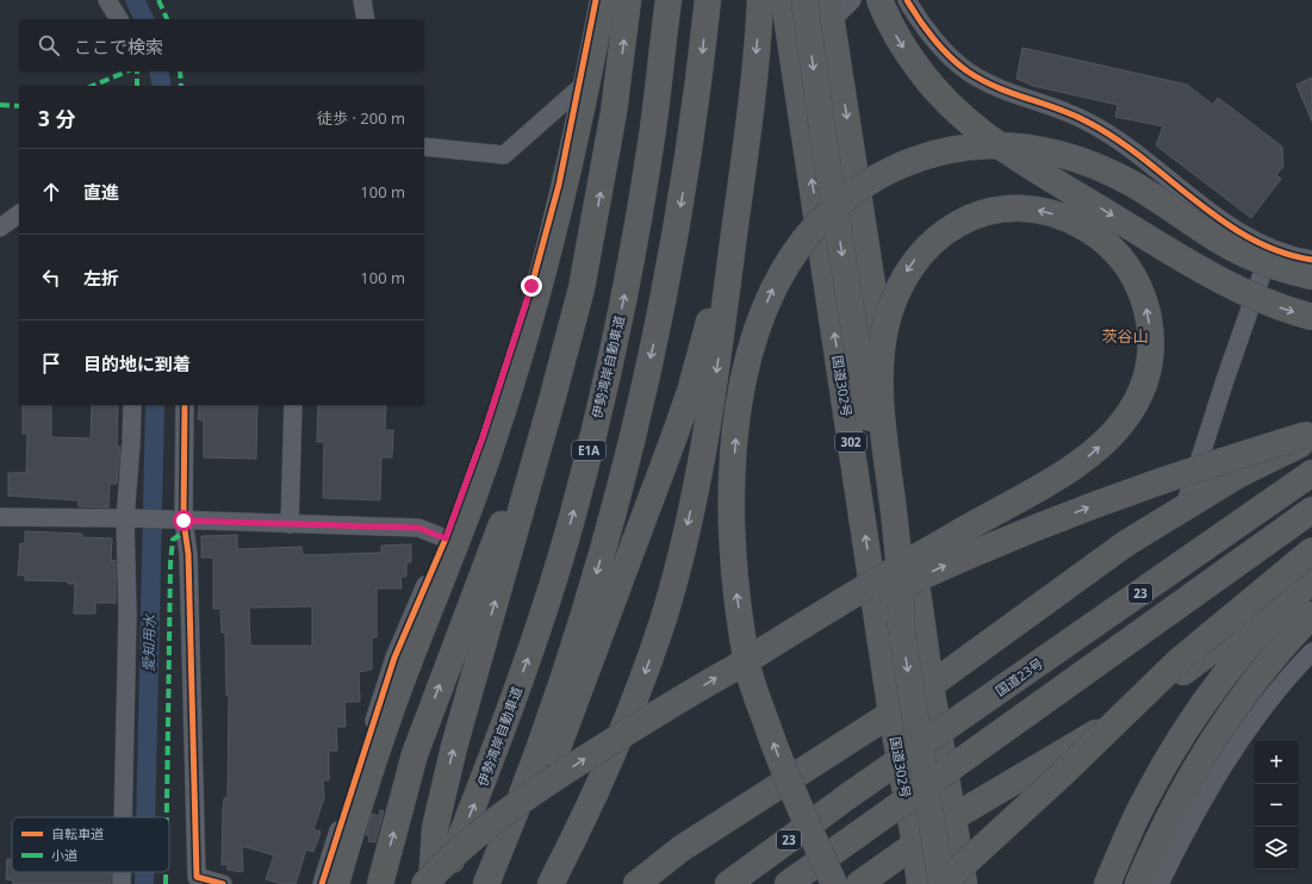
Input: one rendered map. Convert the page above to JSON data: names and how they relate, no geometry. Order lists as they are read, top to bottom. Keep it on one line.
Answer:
{"streets":{"highway":["伊勢湾岸自動車道","国道302号","302","E1A","23","国道23号"]},"districts":["茨谷山"],"water":["愛知用水"],"legend":["自転車道","小道"],"page":{"search":"ここで検索","heading":["3 分","徒歩 · 200 m"],"list":[["直進","100 m"],["左折","100 m"],"目的地に到着"],"map_buttons":["+","−"]}}
